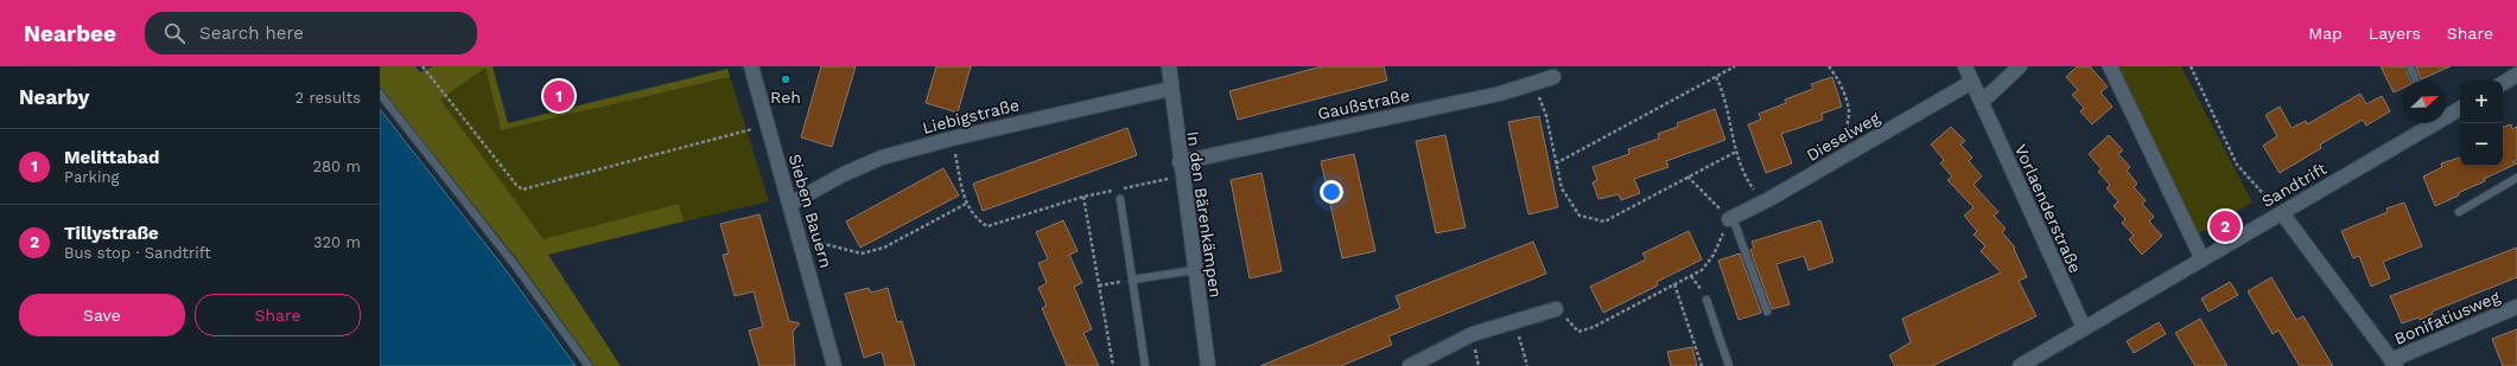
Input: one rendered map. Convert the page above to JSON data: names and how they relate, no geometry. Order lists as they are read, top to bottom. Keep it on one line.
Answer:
{"streets":{"street":["Gaußstraße","Liebigstraße","Dieselweg","Sandtrift","Vorlaenderstraße","Sieben Bauern","In den Bärenkämpen","Bonifatiusweg"]},"crossings":[["Gaußstraße","In den Bärenkämpen"],["Liebigstraße","Sieben Bauern"],["Liebigstraße","In den Bärenkämpen"],["Dieselweg","Vorlaenderstraße"],["Sandtrift","Vorlaenderstraße"]],"places":["Reh"],"north":"top right","page":{"header":"Nearbee","search":"Search here","nav":["Map","Layers","Share"],"heading":["Nearby","2 results"],"pins":["1","2"],"map_buttons":["+","−"],"list":[{"mark":"1","name":"Melittabad","note":"Parking","value":"280 m"},{"mark":"2","name":"Tillystraße","note":"Bus stop · Sandtrift","value":"320 m"}],"buttons":["Save","Share"]}}
